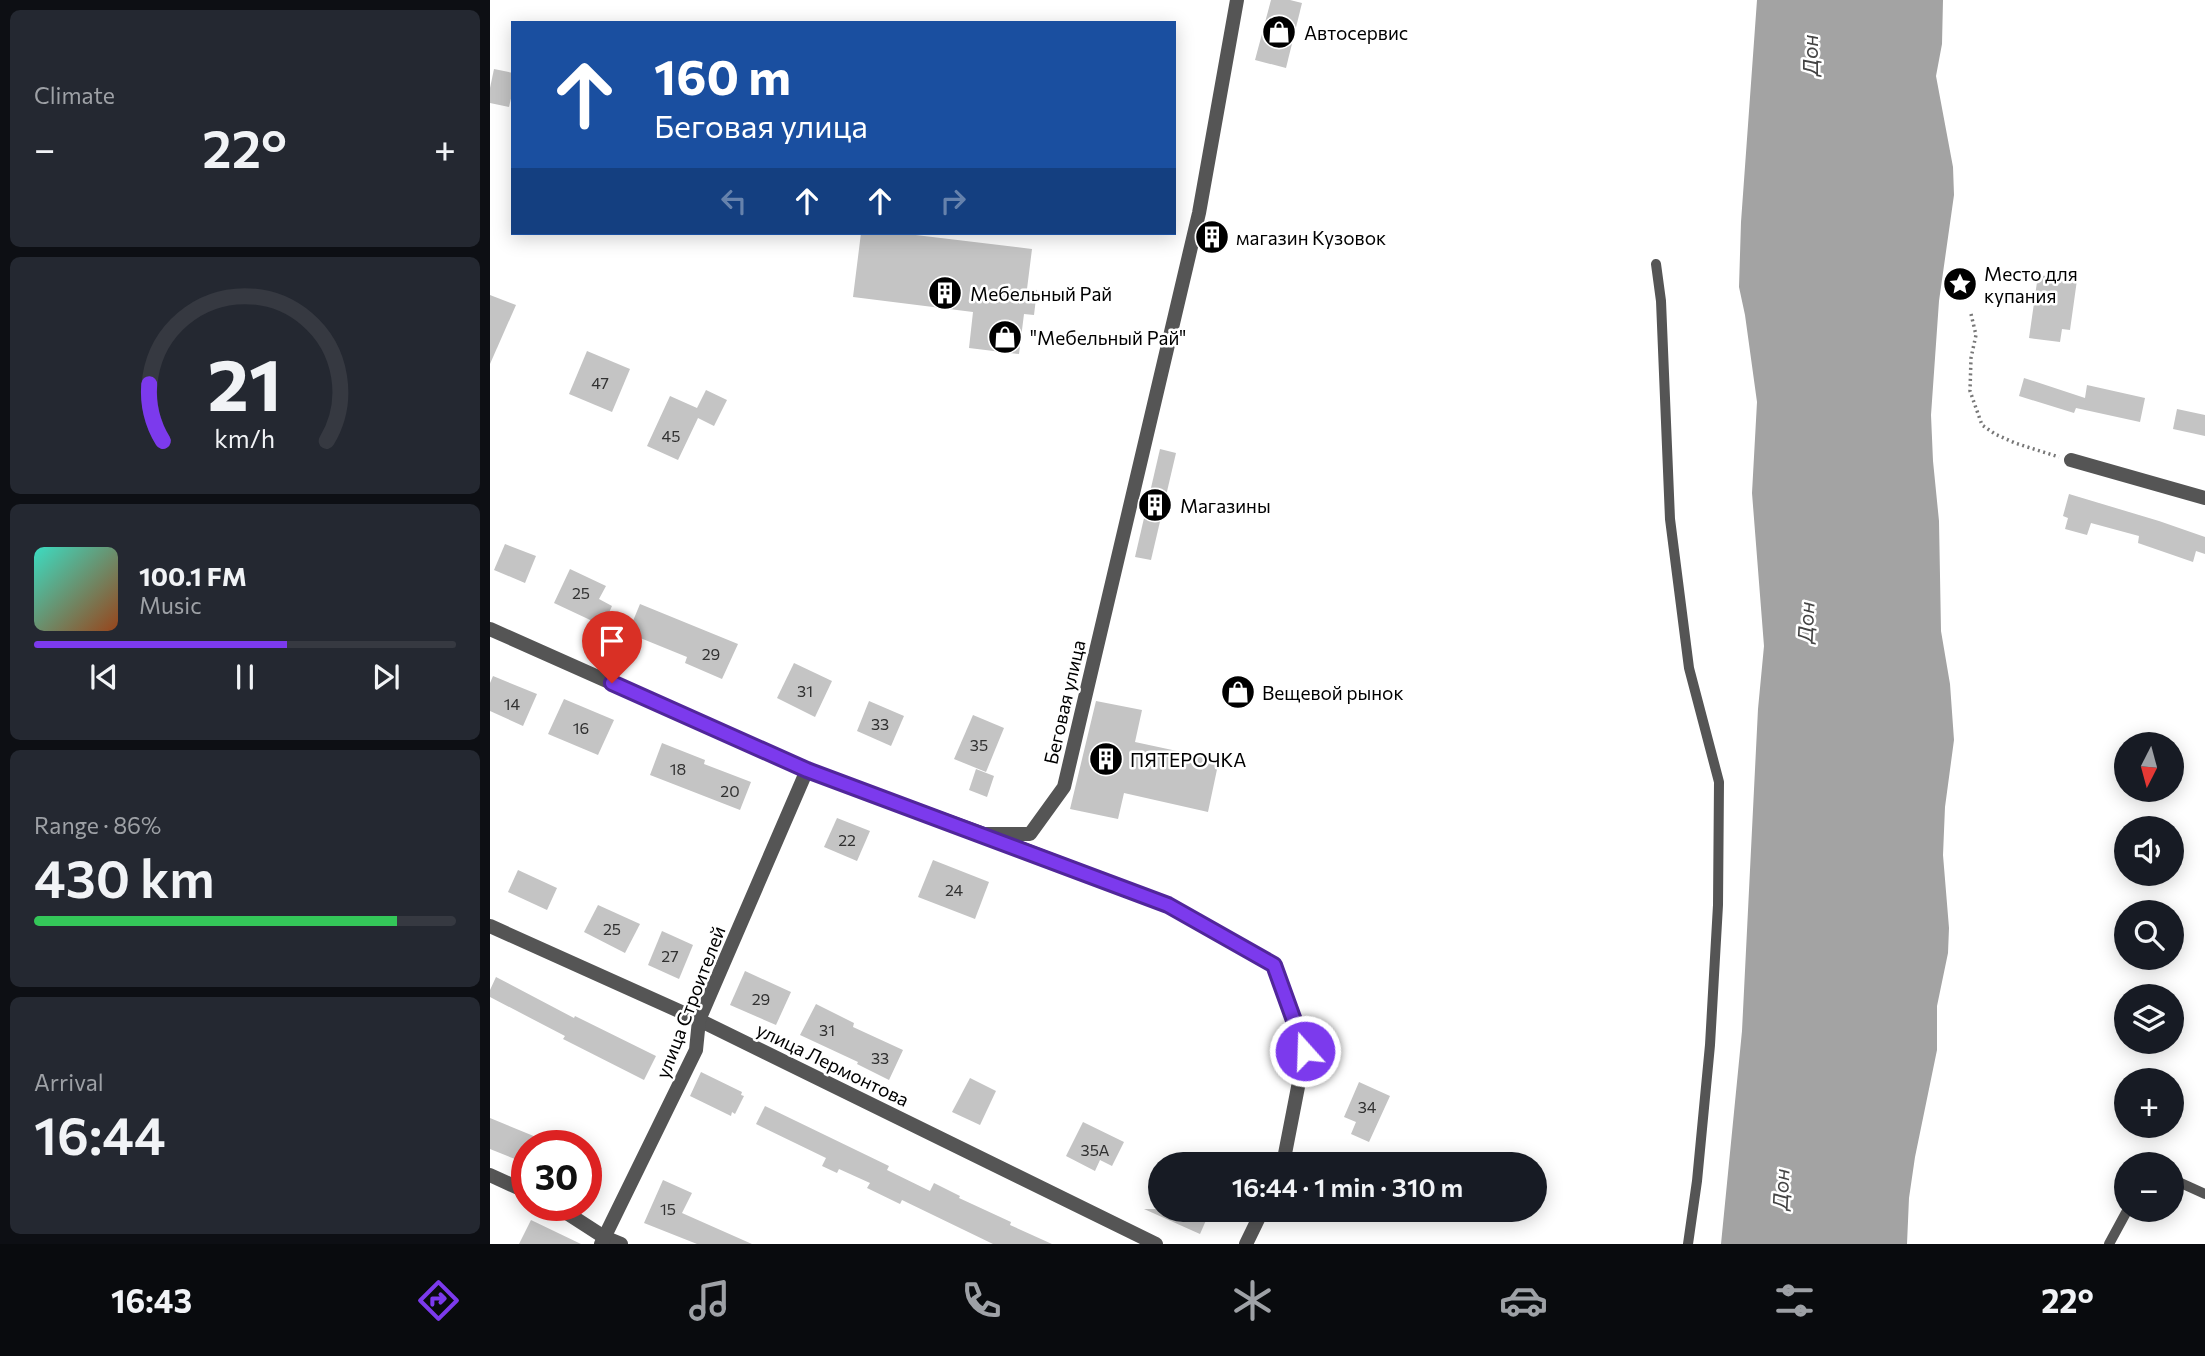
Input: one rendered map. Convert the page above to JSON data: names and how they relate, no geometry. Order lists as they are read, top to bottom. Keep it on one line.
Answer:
{"streets":{"street":["Беговая улица","улица Строителей","улица Лермонтова"]},"crossings":[["Беговая улица","улица Строителей"],["улица Строителей","улица Лермонтова"]],"water":["Дон"],"places":{"shop":["Автосервис","\"Мебельный Рай\"","Вещевой рынок"],"building":["магазин Кузовок","Мебельный Рай","Магазины","ПЯТЕРОЧКА"],"place":["Место для купания"]},"house_numbers":["47","45","25","29","31","14","33","16","35","18","20","22","24","25","27","29","31","33","34","35А","15"],"north":"bottom","page":{"tile":["Climate",["Range · 86%","430 km"],["Arrival","16:44"]],"turn":["160 m","Беговая улица"],"heat":["−","22°","+"],"song":["100.1 FM","Music"],"map_buttons":["+","−"],"limit":"30","trip":"16:44 · 1 min · 310 m","tabs":["16:43","22°"],"gauge":["21","km/h"]}}
